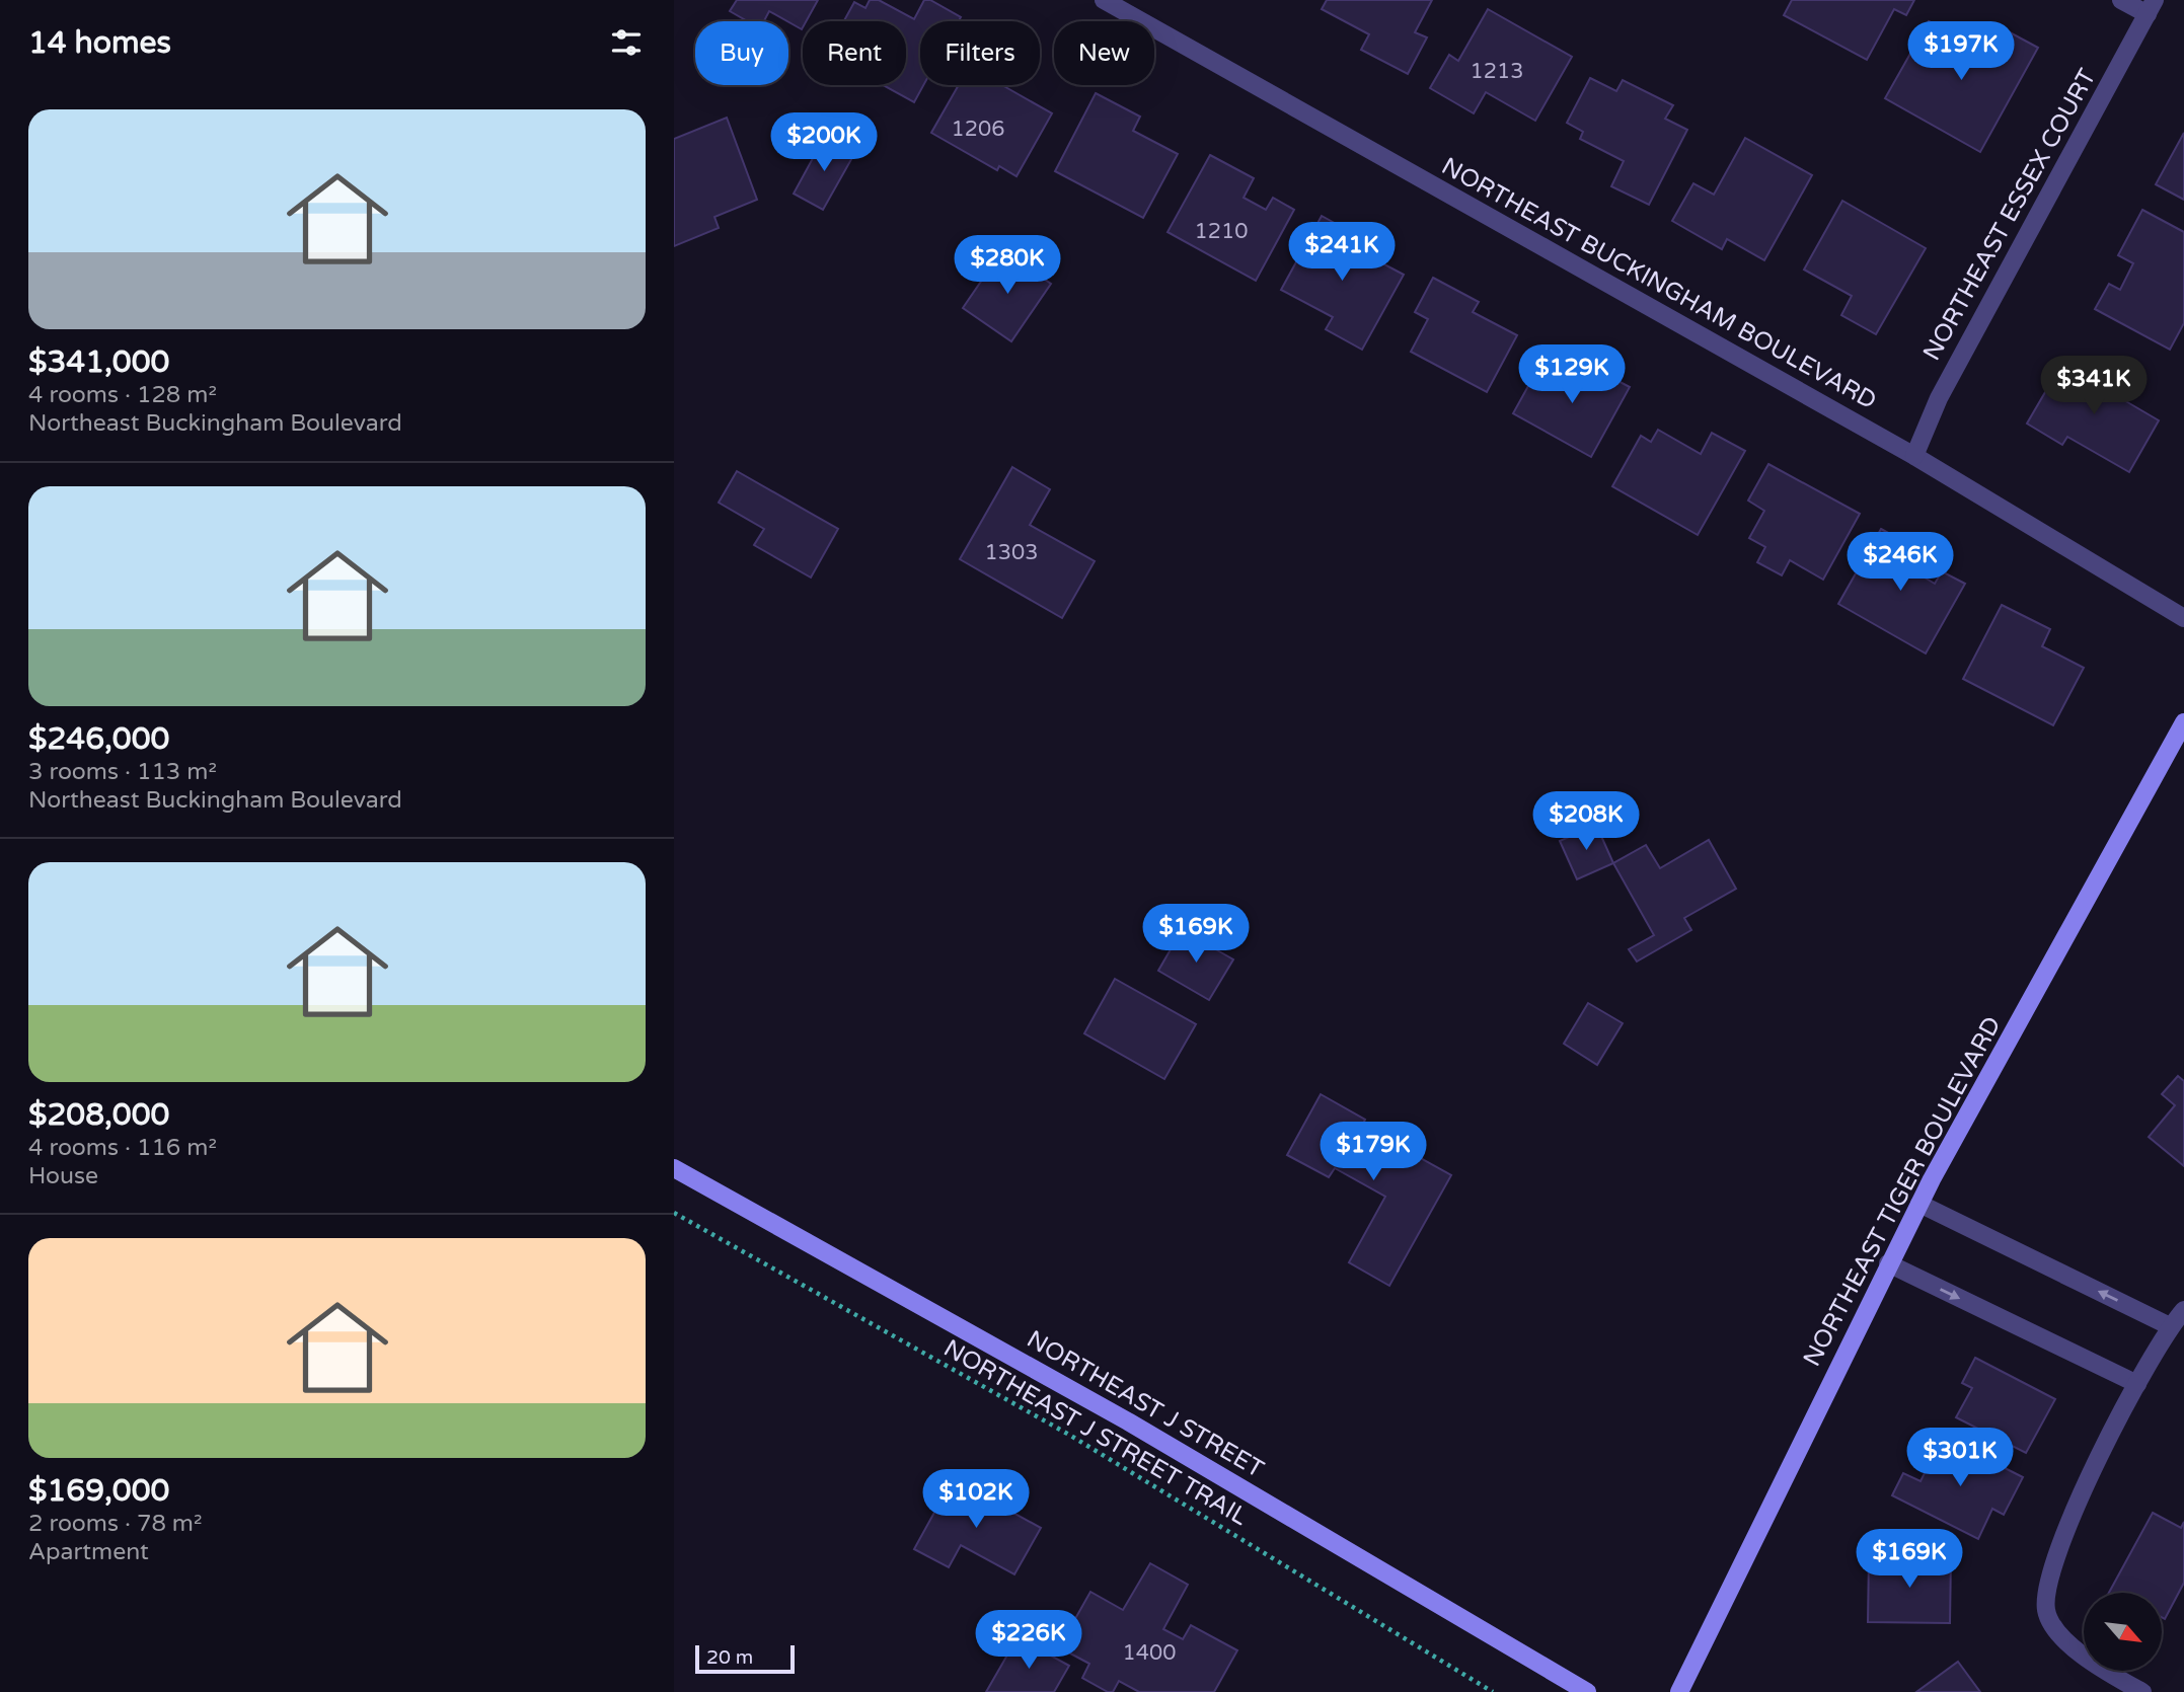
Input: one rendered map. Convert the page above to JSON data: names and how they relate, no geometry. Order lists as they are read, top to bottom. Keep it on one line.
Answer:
{"streets":{"street":["NORTHEAST ESSEX COURT","NORTHEAST BUCKINGHAM BOULEVARD","NORTHEAST TIGER BOULEVARD","NORTHEAST J STREET"],"path":["NORTHEAST J STREET TRAIL"]},"crossings":[["NORTHEAST ESSEX COURT","NORTHEAST BUCKINGHAM BOULEVARD"]],"house_numbers":["1213","1206","1210","1303","1400"],"scale_bar":"20 m","north":"bottom right","page":{"heading":"14 homes","price":["$197K","$200K","$241K","$280K","$129K","$341K","$246K","$208K","$169K","$179K","$301K","$102K","$169K","$226K"],"chip":["Buy","Rent","Filters","New"],"list":[{"name":"$341,000","note":"4 rooms · 128 m² · Northeast Buckingham Boulevard"},{"name":"$246,000","note":"3 rooms · 113 m² · Northeast Buckingham Boulevard"},{"name":"$208,000","note":"4 rooms · 116 m² · House"},{"name":"$169,000","note":"2 rooms · 78 m² · Apartment"}],"scale":"20 m"}}
